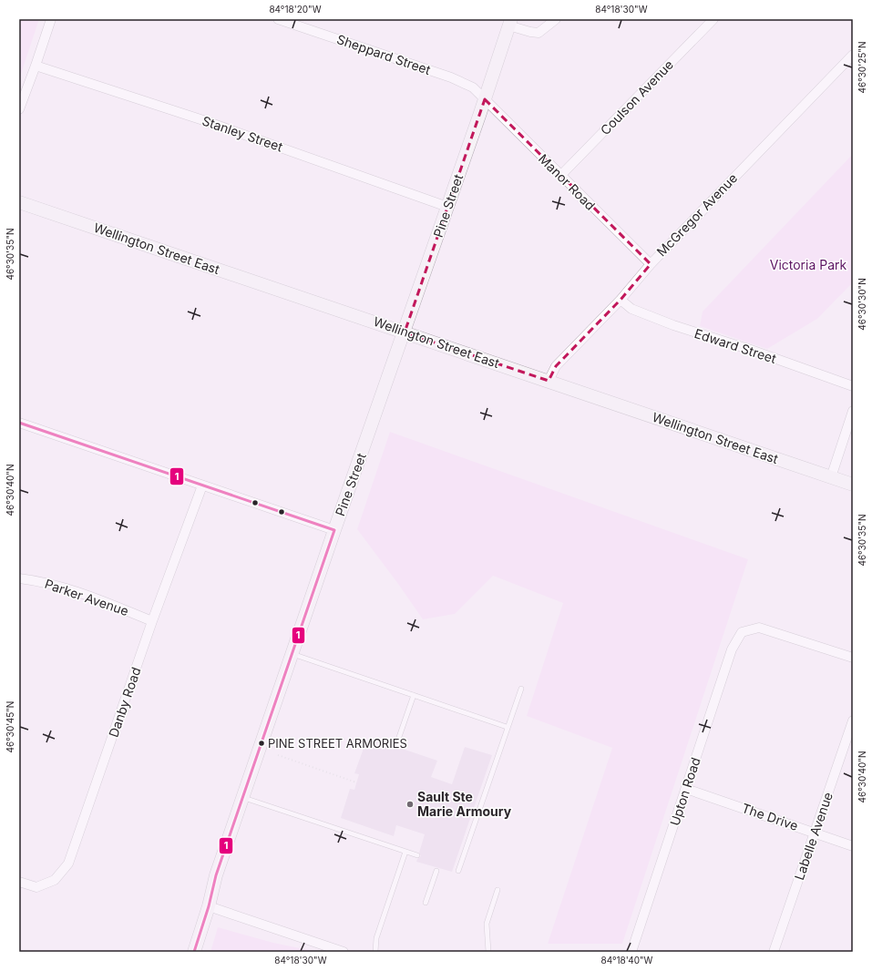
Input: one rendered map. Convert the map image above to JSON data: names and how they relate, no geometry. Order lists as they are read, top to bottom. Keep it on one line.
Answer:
{"streets":{"street":["Sheppard Street","Coulson Avenue","Stanley Street","Manor Road","Pine Street","McGregor Avenue","Wellington Street East","Edward Street","Parker Avenue","Danby Road","Upton Road","The Drive","Labelle Avenue"]},"crossings":[["Sheppard Street","Manor Road"],["Sheppard Street","Pine Street"],["Coulson Avenue","Manor Road"],["Stanley Street","Pine Street"],["Manor Road","Pine Street"],["Manor Road","McGregor Avenue"],["Pine Street","Wellington Street East"],["McGregor Avenue","Wellington Street East"],["McGregor Avenue","Edward Street"],["Parker Avenue","Danby Road"],["Upton Road","The Drive"],["The Drive","Labelle Avenue"]],"parks":["Victoria Park"],"places":["PINE STREET ARMORIES","Sault Ste Marie Armoury"],"lines":["transit line 1"],"coordinates":["84°18'20\"W","84°18'30\"W","46°30'25\"N","46°30'35\"N","46°30'30\"N","46°30'40\"N","46°30'45\"N","84°18'40\"W"]}
